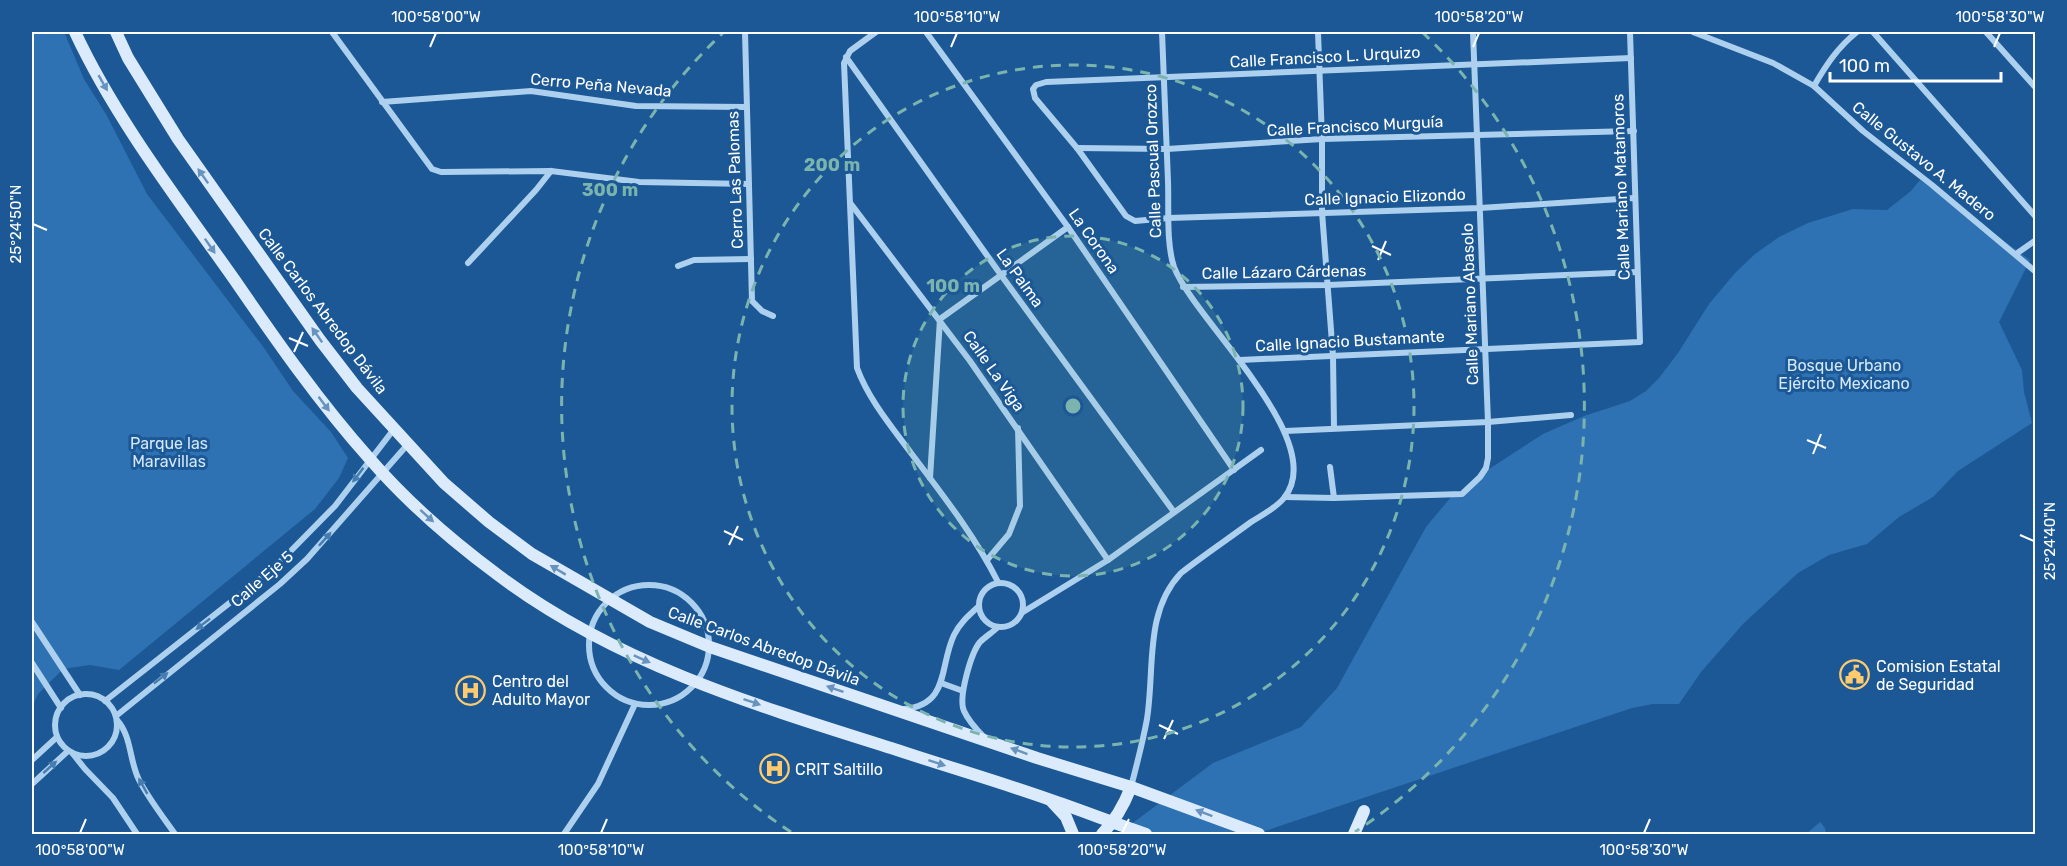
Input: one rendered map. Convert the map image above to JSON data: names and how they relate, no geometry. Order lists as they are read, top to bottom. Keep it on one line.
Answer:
{"streets":{"main road":["Calle Carlos Abredop Dávila"],"street":["Calle Francisco L. Urquizo","Cerro Peña Nevada","Calle Francisco Murguía","Calle Pascual Orozco","Calle Gustavo A. Madero","Cerro Las Palomas","Calle Mariano Matamoros","Calle Ignacio Elizondo","La Corona","Calle Lázaro Cárdenas","La Palma","Calle Mariano Abasolo","Calle Ignacio Bustamante","Calle La Viga","Calle Eje 5"]},"crossings":[["Calle Francisco L. Urquizo","Calle Francisco Murguía"],["Calle Francisco L. Urquizo","Calle Pascual Orozco"],["Calle Francisco L. Urquizo","Calle Mariano Matamoros"],["Calle Francisco L. Urquizo","Calle Ignacio Elizondo"],["Calle Francisco L. Urquizo","Calle Mariano Abasolo"],["Cerro Peña Nevada","Cerro Las Palomas"],["Calle Francisco Murguía","Calle Pascual Orozco"],["Calle Francisco Murguía","Calle Mariano Matamoros"],["Calle Francisco Murguía","Calle Ignacio Elizondo"],["Calle Francisco Murguía","Calle Mariano Abasolo"],["Calle Pascual Orozco","Calle Ignacio Elizondo"],["Calle Pascual Orozco","Calle Lázaro Cárdenas"],["Calle Pascual Orozco","Calle Ignacio Bustamante"],["Calle Mariano Matamoros","Calle Ignacio Elizondo"],["Calle Mariano Matamoros","Calle Lázaro Cárdenas"],["Calle Mariano Matamoros","Calle Ignacio Bustamante"],["Calle Ignacio Elizondo","Calle Mariano Abasolo"],["Calle Lázaro Cárdenas","Calle Mariano Abasolo"],["Calle Mariano Abasolo","Calle Ignacio Bustamante"],["Calle Carlos Abredop Dávila","Calle Eje 5"]],"parks":["Bosque Urbano Ejército Mexicano","Parque las Maravillas"],"places":{"public building":["Comision Estatal de Seguridad"],"hospital":["Centro del Adulto Mayor","CRIT Saltillo"]},"scale_bar":"100 m","coordinates":["100°58'00\"W","100°58'10\"W","100°58'20\"W","100°58'30\"W","25°24'50\"N","25°24'40\"N"],"rings":["200 m","300 m","100 m"]}
